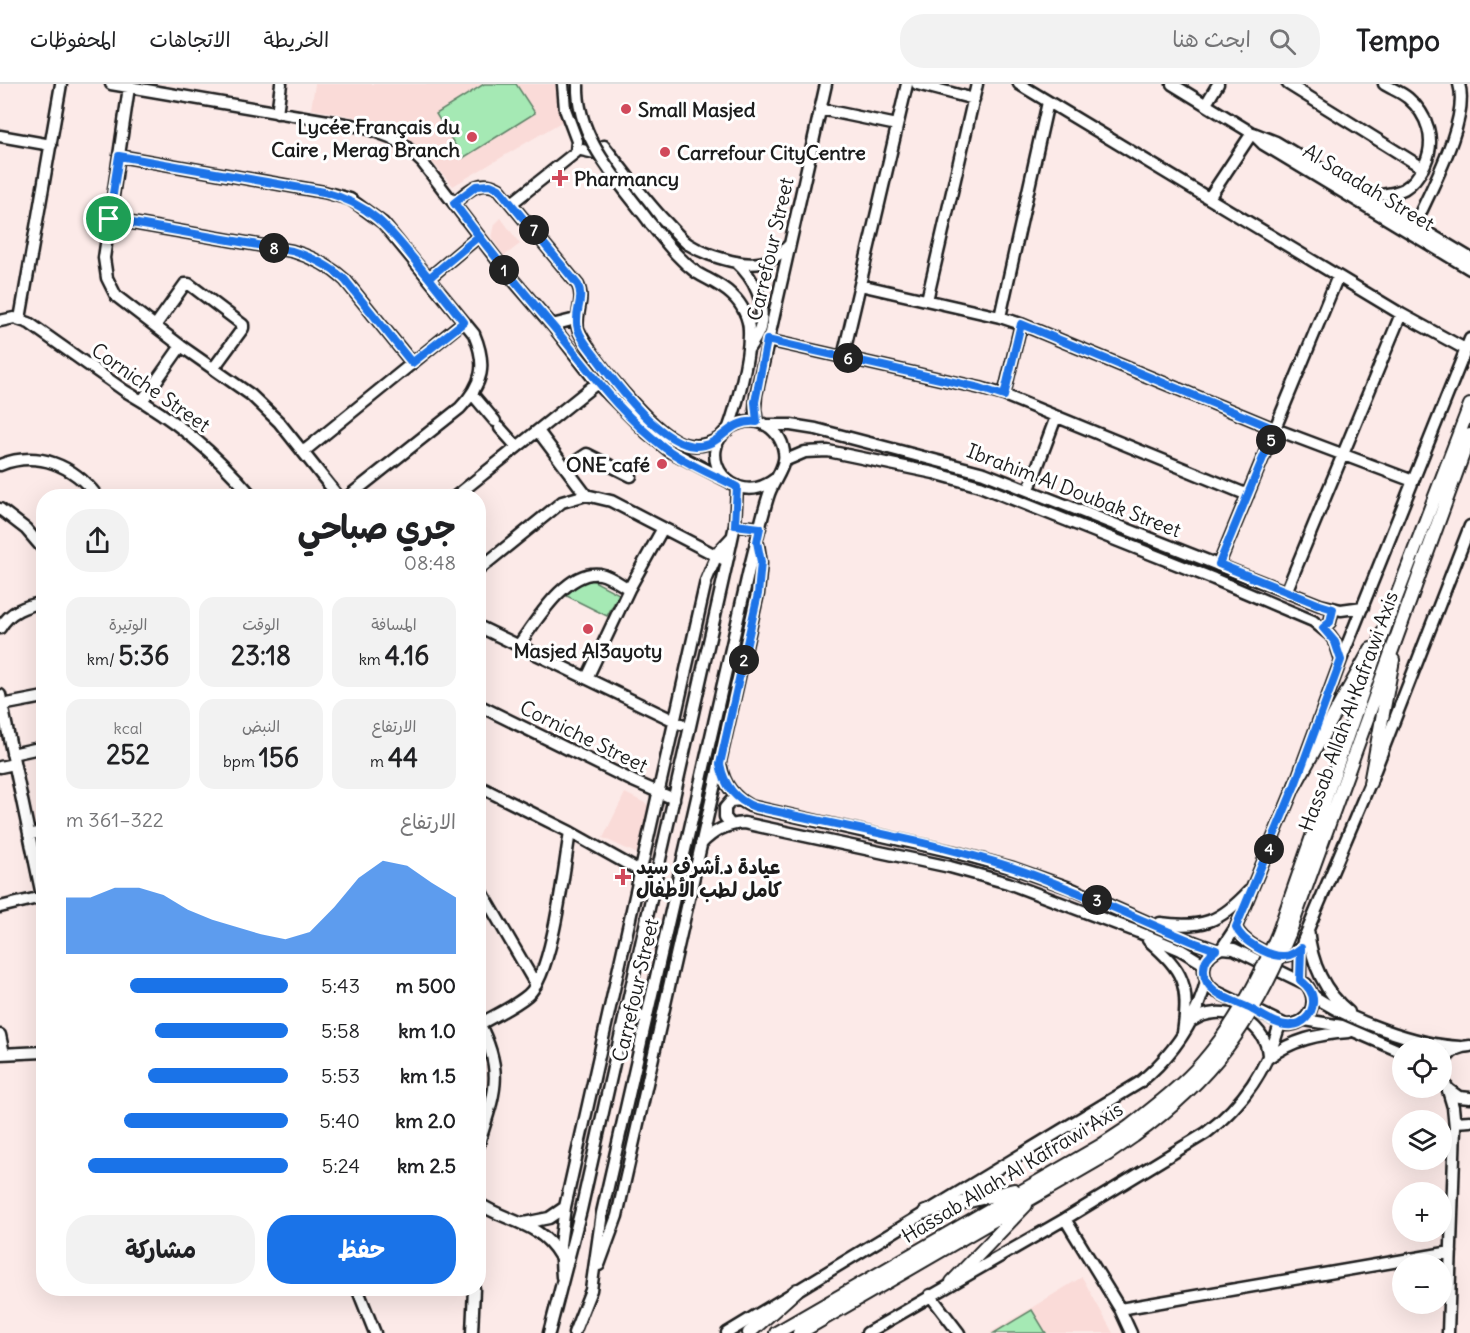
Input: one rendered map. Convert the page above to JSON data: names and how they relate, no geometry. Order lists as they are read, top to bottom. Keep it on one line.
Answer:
{"streets":{"main road":["Hassab Allah Al Kafrawi Axis"],"street":["Al Saadah Street","Carrefour Street","Corniche Street","Ibrahim Al Doubak Street"]},"crossings":[["Carrefour Street","Corniche Street"],["Carrefour Street","Ibrahim Al Doubak Street"]],"places":{"other":["Small Masjed","Lycée Français du Caire , Merag Branch","Carrefour CityCentre","ONE café","Masjed Al3ayoty"],"health":["Pharmancy","عيادة د.أشرف سيد كامل لطب الأطفال"]},"page":{"header":"Tempo","search":"ابحث هنا","nav":["الخريطة","الاتجاهات","المحفوظات"],"pins":["7","8","1","6","5","2","4","3"],"heading":["جري صباحي","08:48"],"stats":[["المسافة","4.16 km"],["الوقت","23:18"],["الوتيرة","5:36 /km"],["الارتفاع","44 m"],["النبض","156 bpm"],["kcal","252"]],"chart":["الارتفاع","322–361 m"],"list":[{"name":"500 m","note":"5:43"},{"name":"1.0 km","note":"5:58"},{"name":"1.5 km","note":"5:53"},{"name":"2.0 km","note":"5:40"},{"name":"2.5 km","note":"5:24"}],"map_buttons":["+","−"],"buttons":["حفظ","مشاركة"]}}
